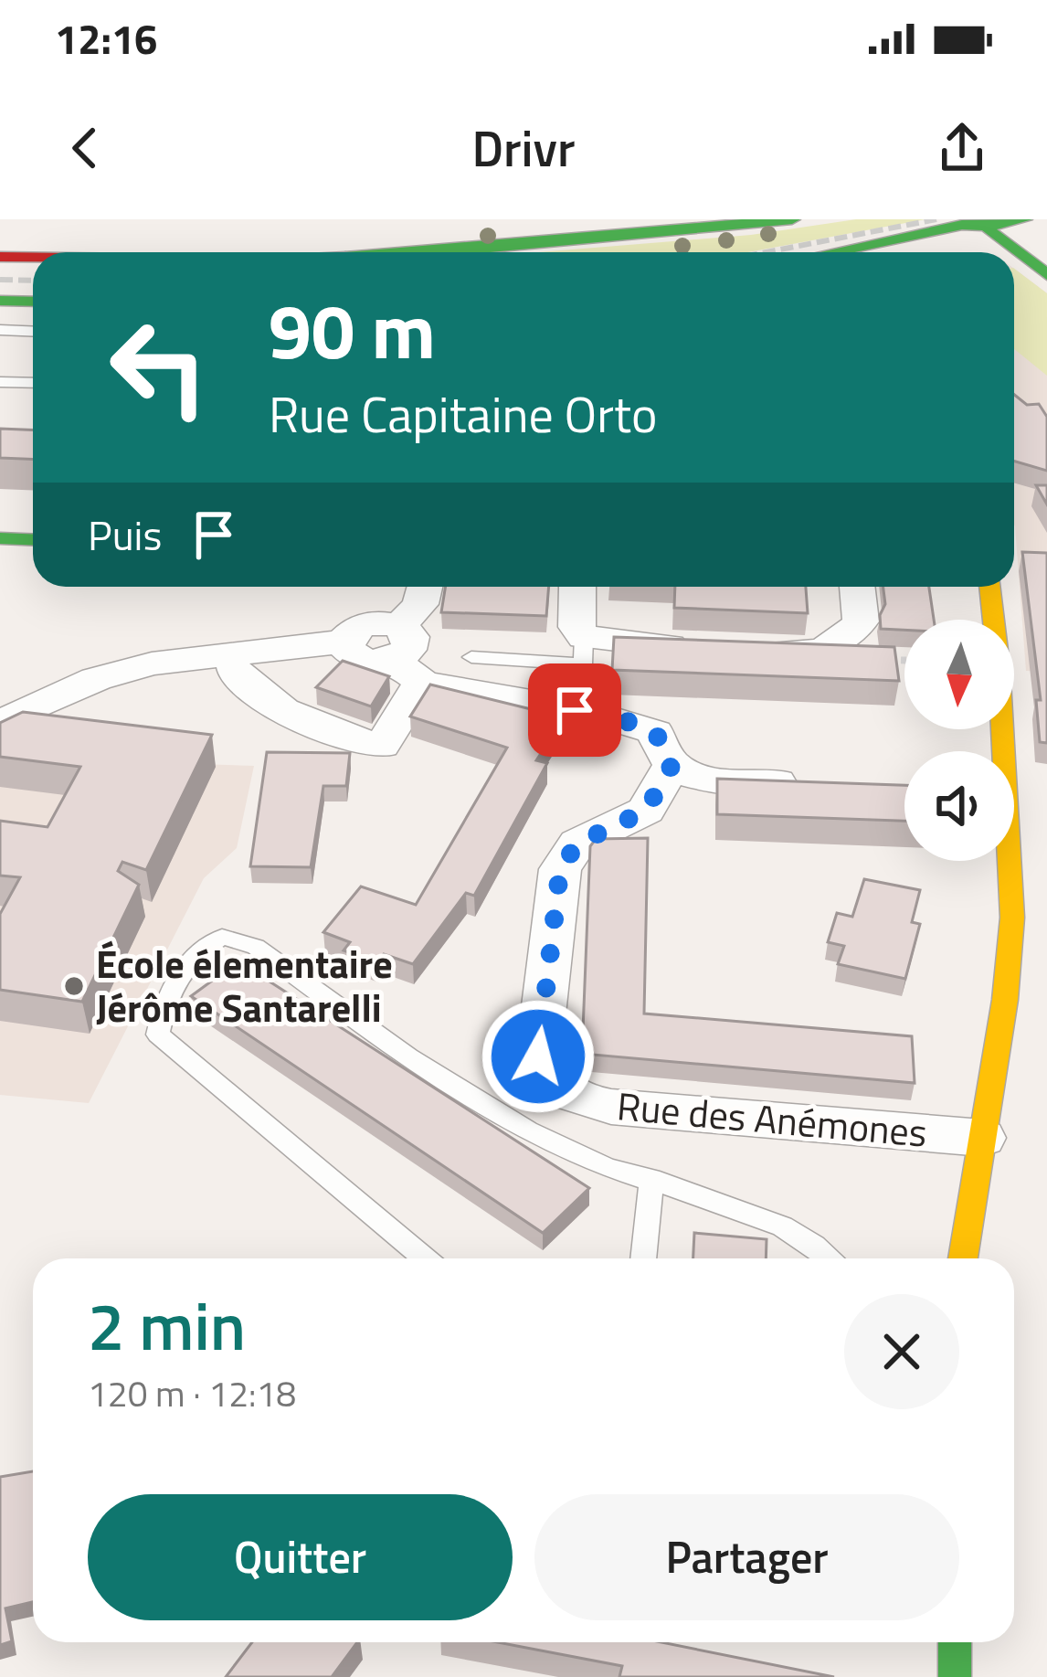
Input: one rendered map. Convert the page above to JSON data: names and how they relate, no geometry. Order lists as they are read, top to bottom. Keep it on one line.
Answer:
{"streets":{"street":["Rue des Anémones"]},"places":["École élementaire Jérôme Santarelli"],"north":"bottom","page":{"status":"12:16","header":"Drivr","turn":["90 m","Rue Capitaine Orto"],"then":"Puis","heading":["2 min","120 m · 12:18"],"buttons":["Quitter","Partager"]}}
